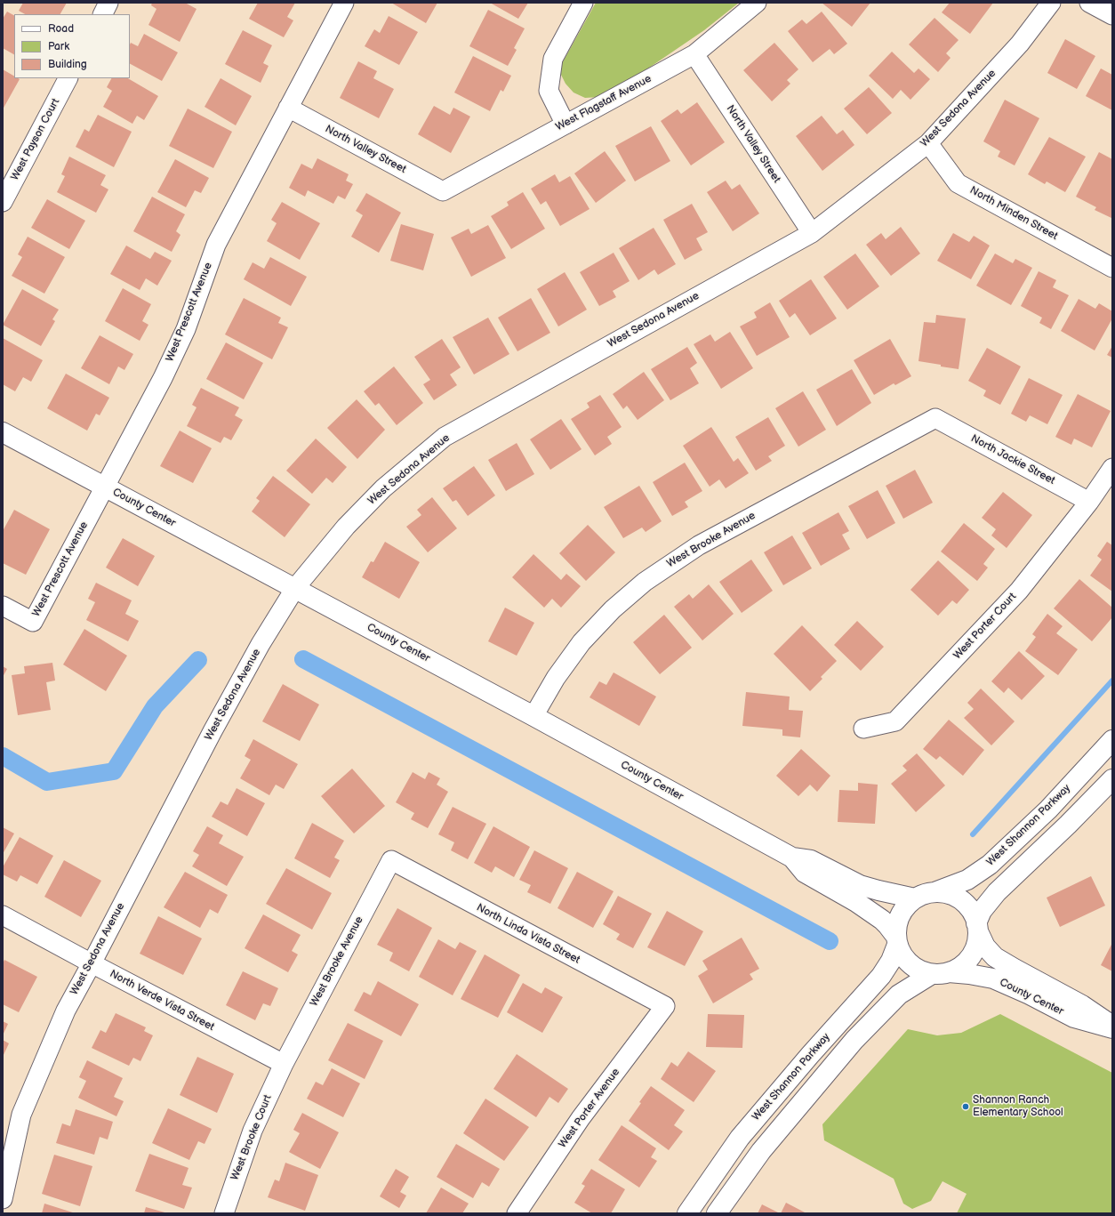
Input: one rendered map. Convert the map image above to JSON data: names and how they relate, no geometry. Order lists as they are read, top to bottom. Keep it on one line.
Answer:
{"streets":{"street":["West Flagstaff Avenue","West Sedona Avenue","West Payson Court","North Valley Street","North Minden Street","West Prescott Avenue","North Jackie Street","County Center","West Brooke Avenue","West Porter Court","West Shannon Parkway","North Linda Vista Street","North Verde Vista Street","West Porter Avenue","West Brooke Court"]},"crossings":[["West Flagstaff Avenue","North Valley Street"],["West Sedona Avenue","North Valley Street"],["West Sedona Avenue","North Minden Street"],["West Sedona Avenue","County Center"],["West Sedona Avenue","North Verde Vista Street"],["North Valley Street","West Prescott Avenue"],["West Prescott Avenue","County Center"],["North Jackie Street","West Brooke Avenue"],["North Jackie Street","West Porter Court"],["County Center","West Brooke Avenue"],["County Center","West Shannon Parkway"],["West Brooke Avenue","North Linda Vista Street"],["West Brooke Avenue","North Verde Vista Street"],["West Brooke Avenue","West Brooke Court"],["North Linda Vista Street","West Porter Avenue"],["North Verde Vista Street","West Brooke Court"]],"places":["Shannon Ranch Elementary School"],"legend":["Road","Park","Building"]}
